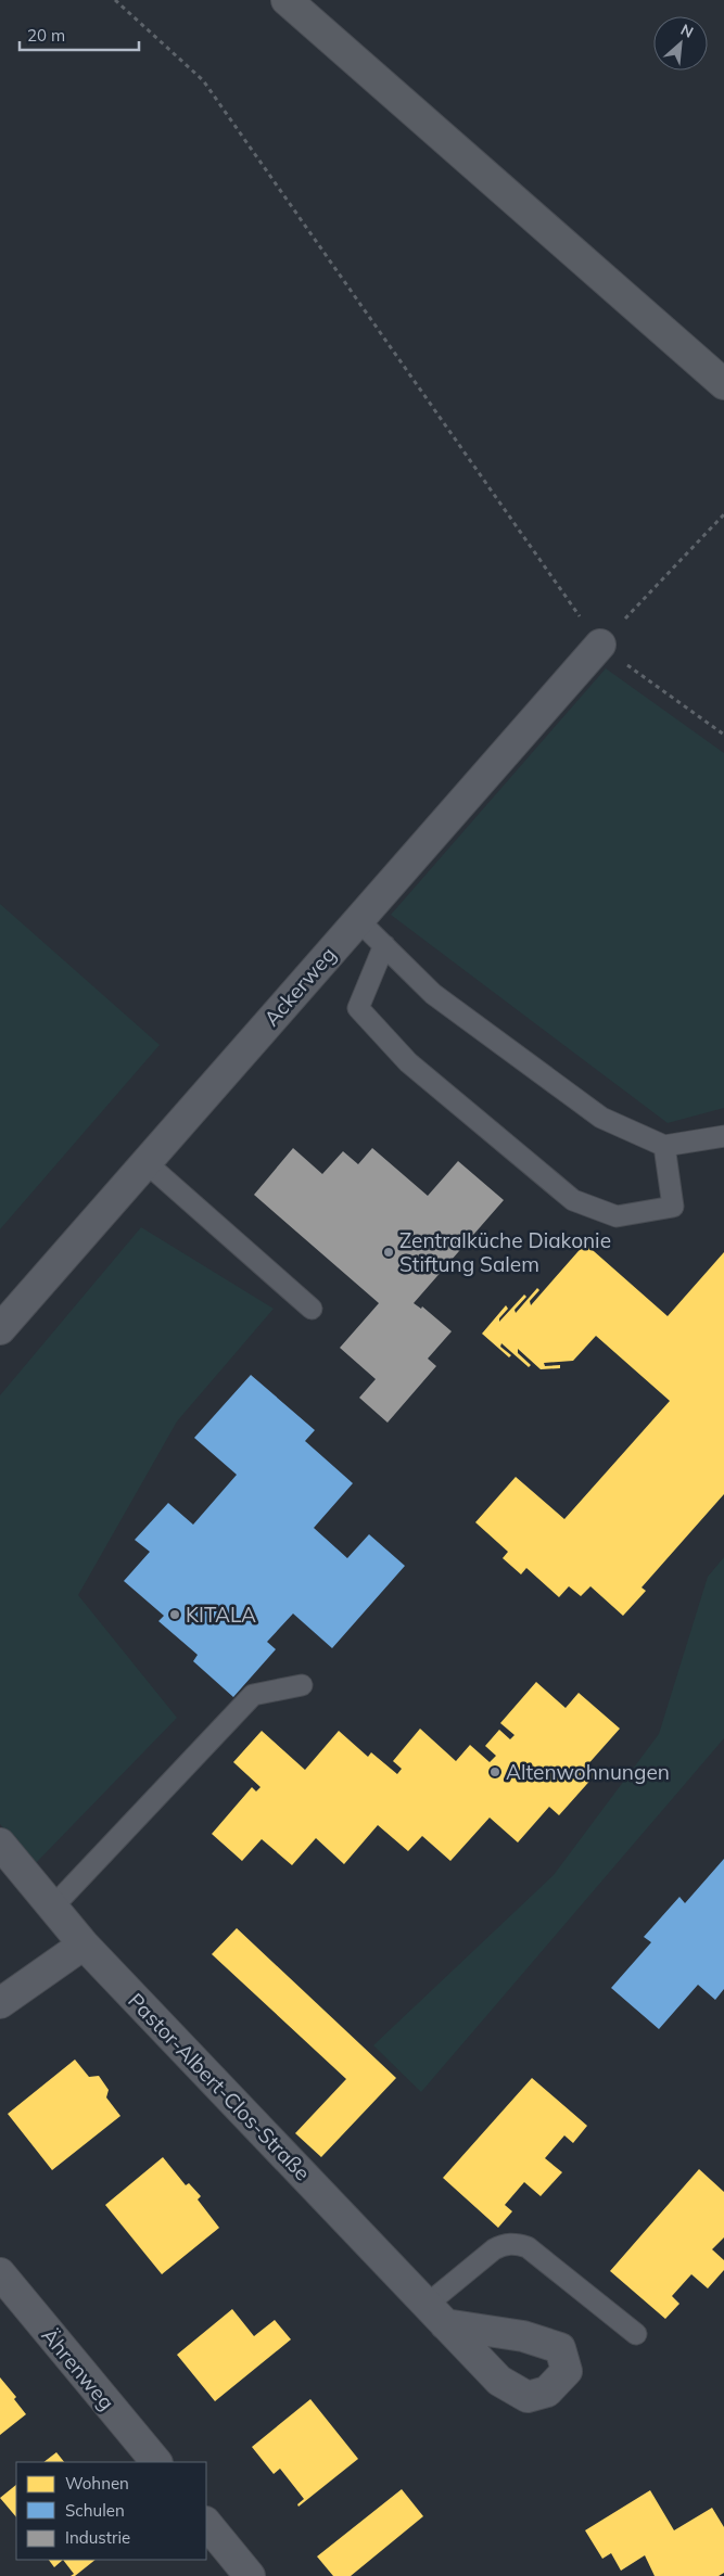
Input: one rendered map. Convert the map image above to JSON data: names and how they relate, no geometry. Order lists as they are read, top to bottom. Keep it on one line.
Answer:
{"streets":{"street":["Ackerweg","Pastor-Albert-Clos-Straße","Ährenweg"]},"places":["Zentralküche Diakonie Stiftung Salem","KITALA","Altenwohnungen"],"legend":["Wohnen","Schulen","Industrie"],"scale_bar":"20 m","north":"top right"}
